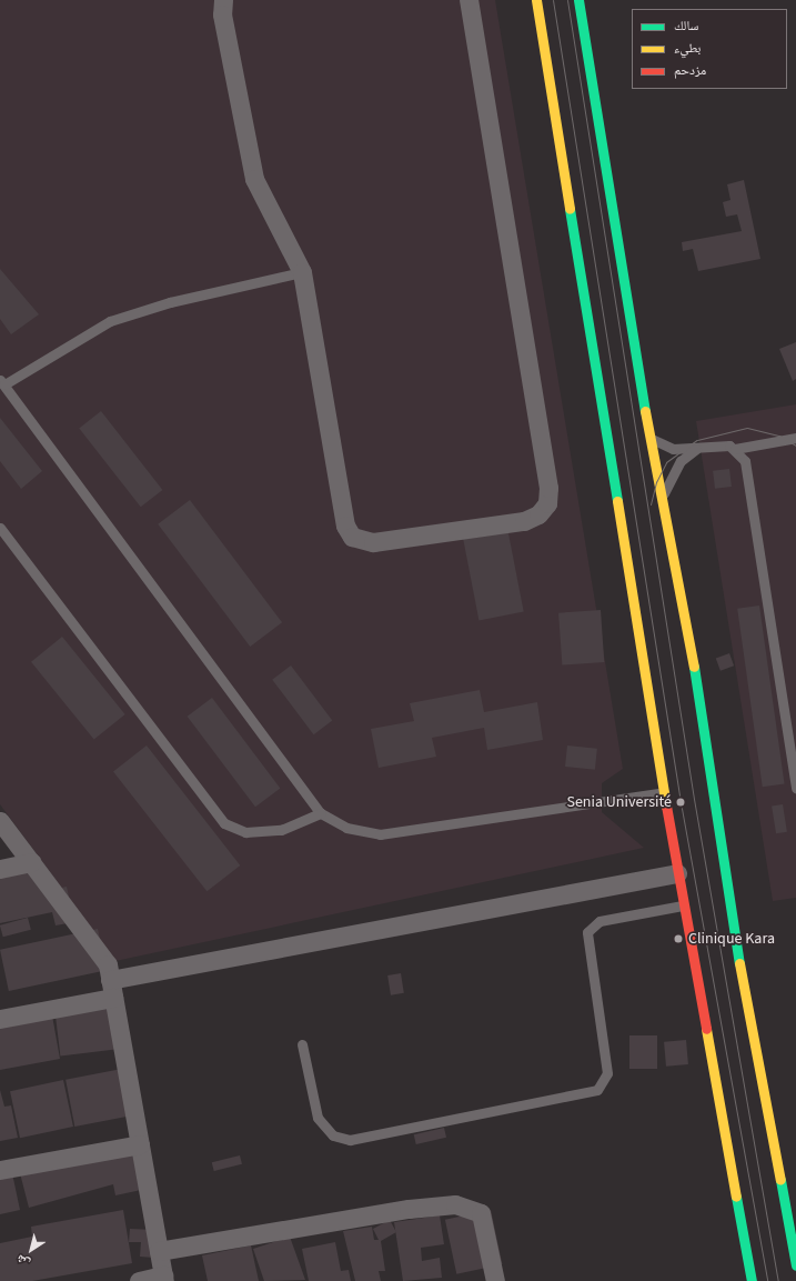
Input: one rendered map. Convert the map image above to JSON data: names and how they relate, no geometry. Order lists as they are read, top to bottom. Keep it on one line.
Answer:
{"places":["Senia Université","Clinique Kara"],"legend":["سالك","بطيء","مزدحم"],"north":"bottom left"}
